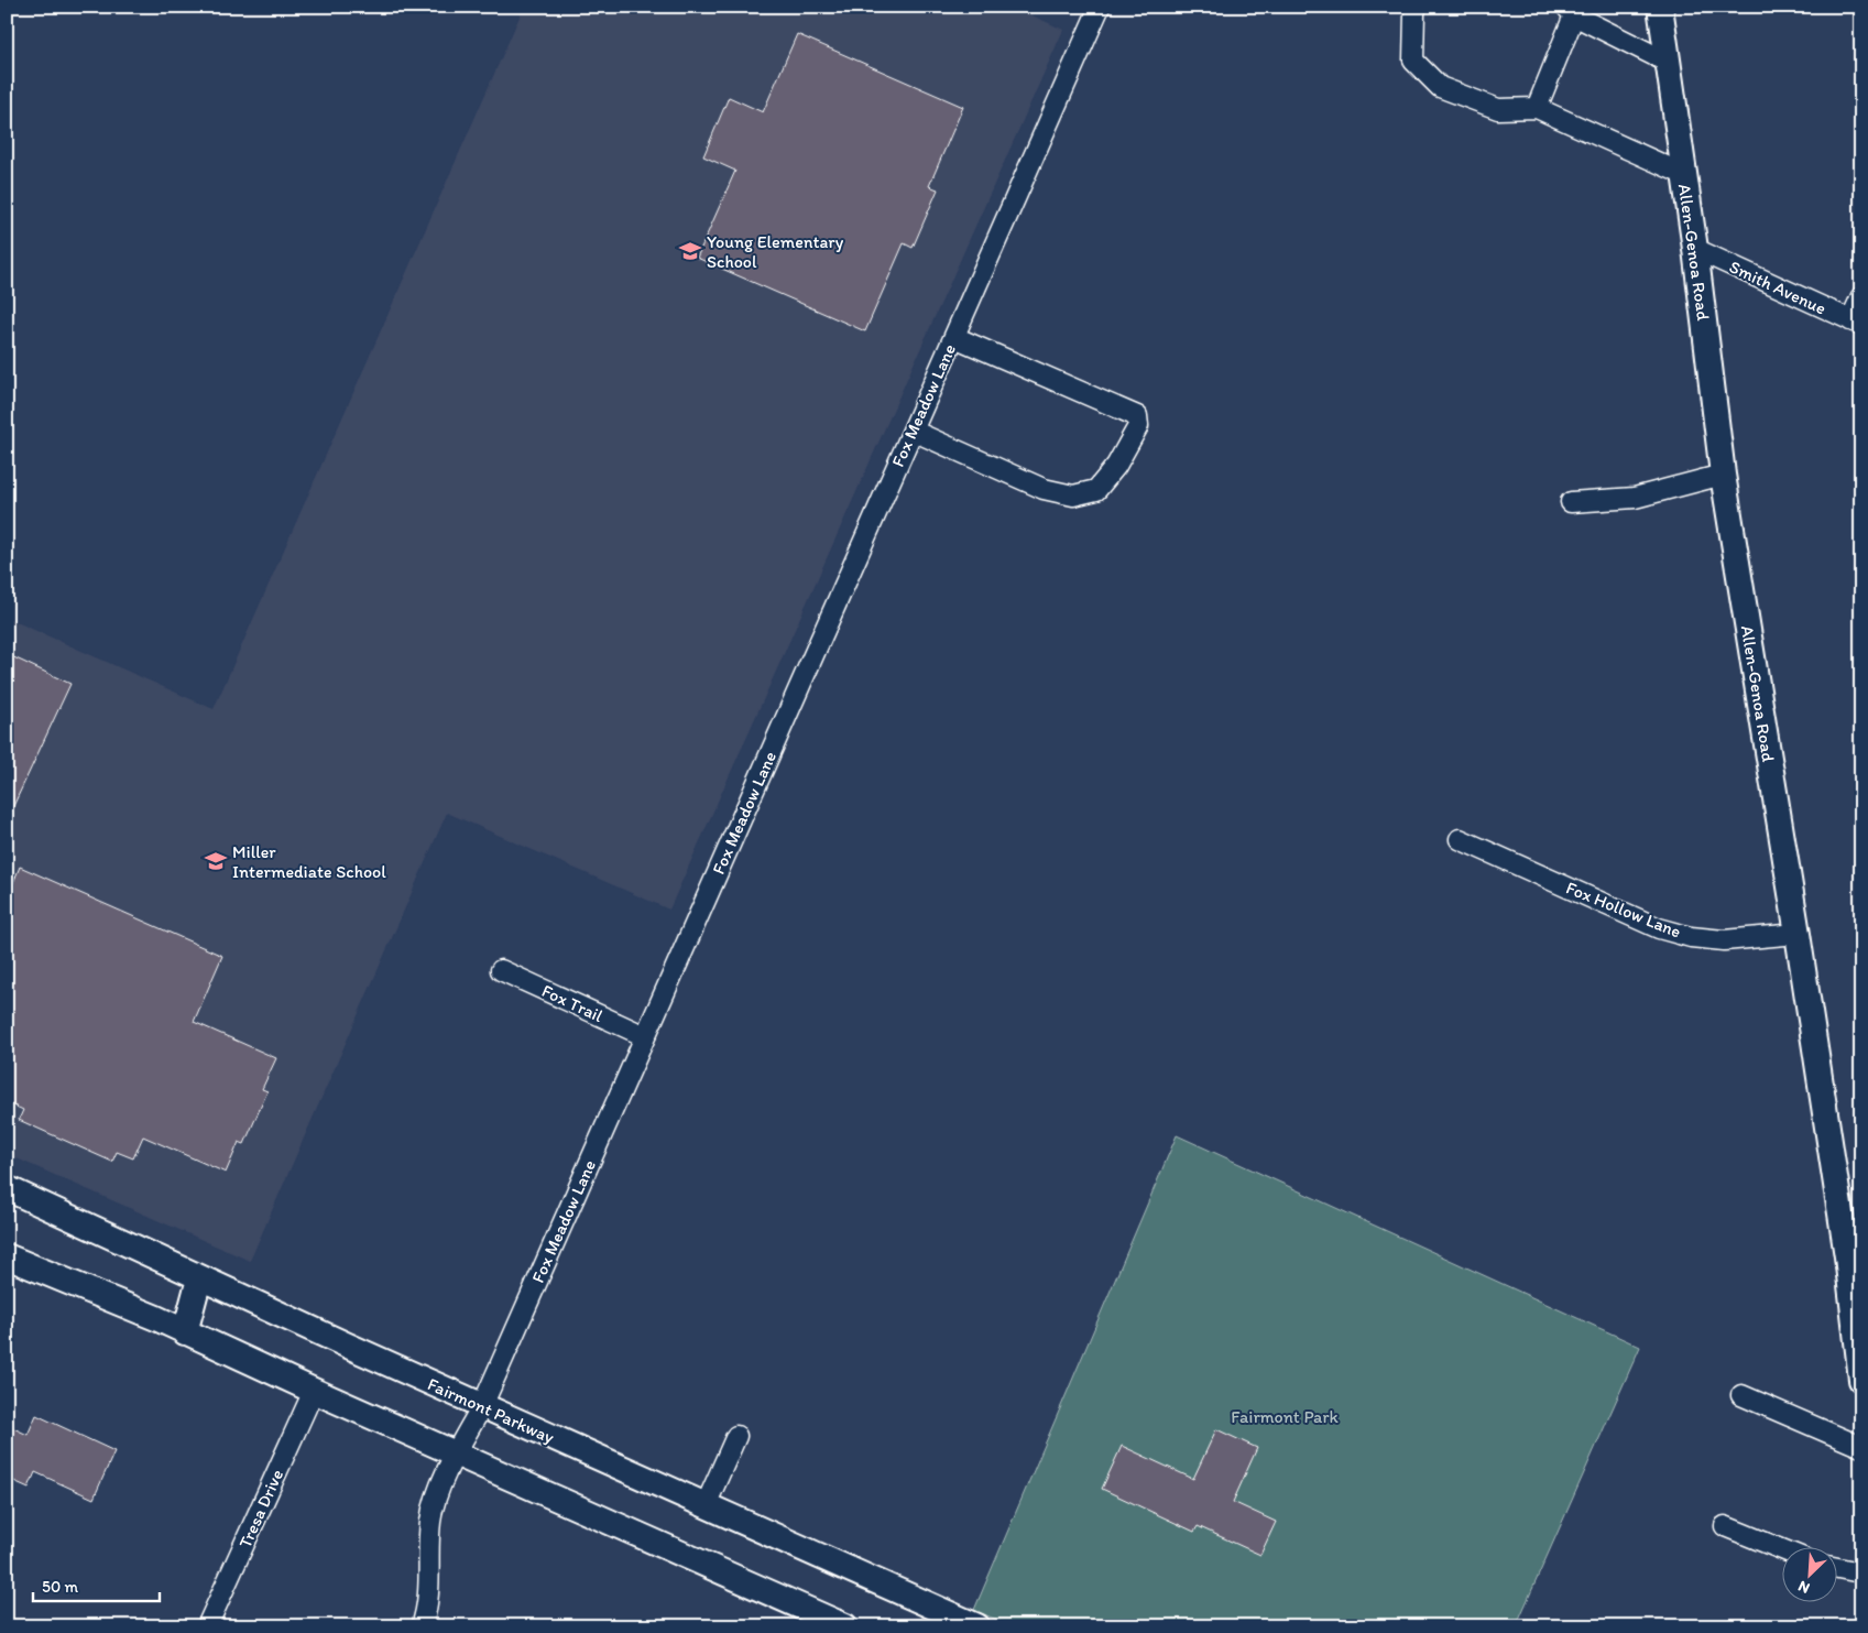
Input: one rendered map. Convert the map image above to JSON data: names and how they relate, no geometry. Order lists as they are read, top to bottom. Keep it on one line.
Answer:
{"streets":{"main road":["Allen-Genoa Road","Fairmont Parkway"],"street":["Smith Avenue","Fox Meadow Lane","Fox Hollow Lane","Fox Trail","Tresa Drive"]},"crossings":[["Allen-Genoa Road","Smith Avenue"],["Allen-Genoa Road","Fox Hollow Lane"],["Fox Meadow Lane","Fox Trail"],["Fox Meadow Lane","Fairmont Parkway"]],"parks":["Fairmont Park"],"places":{"school or university":["Young Elementary School","Miller Intermediate School"]},"scale_bar":"50 m","north":"bottom left"}
